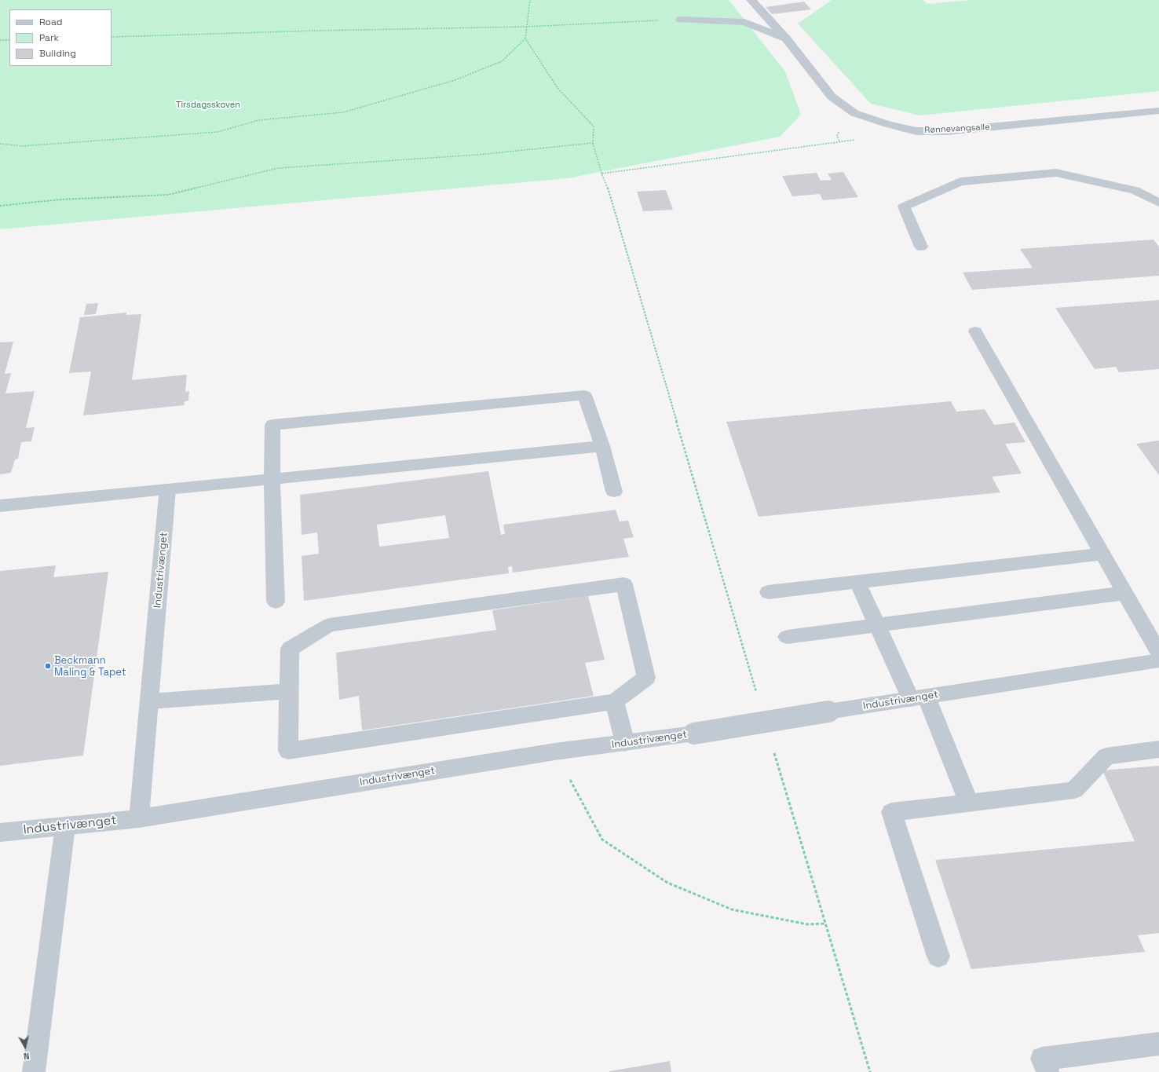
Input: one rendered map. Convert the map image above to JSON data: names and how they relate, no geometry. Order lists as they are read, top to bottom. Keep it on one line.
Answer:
{"streets":{"street":["Rønnevangsalle","Industrivænget"]},"parks":["Tirsdagsskoven"],"places":["Beckmann Maling & Tapet"],"legend":["Road","Park","Building"],"north":"bottom"}
